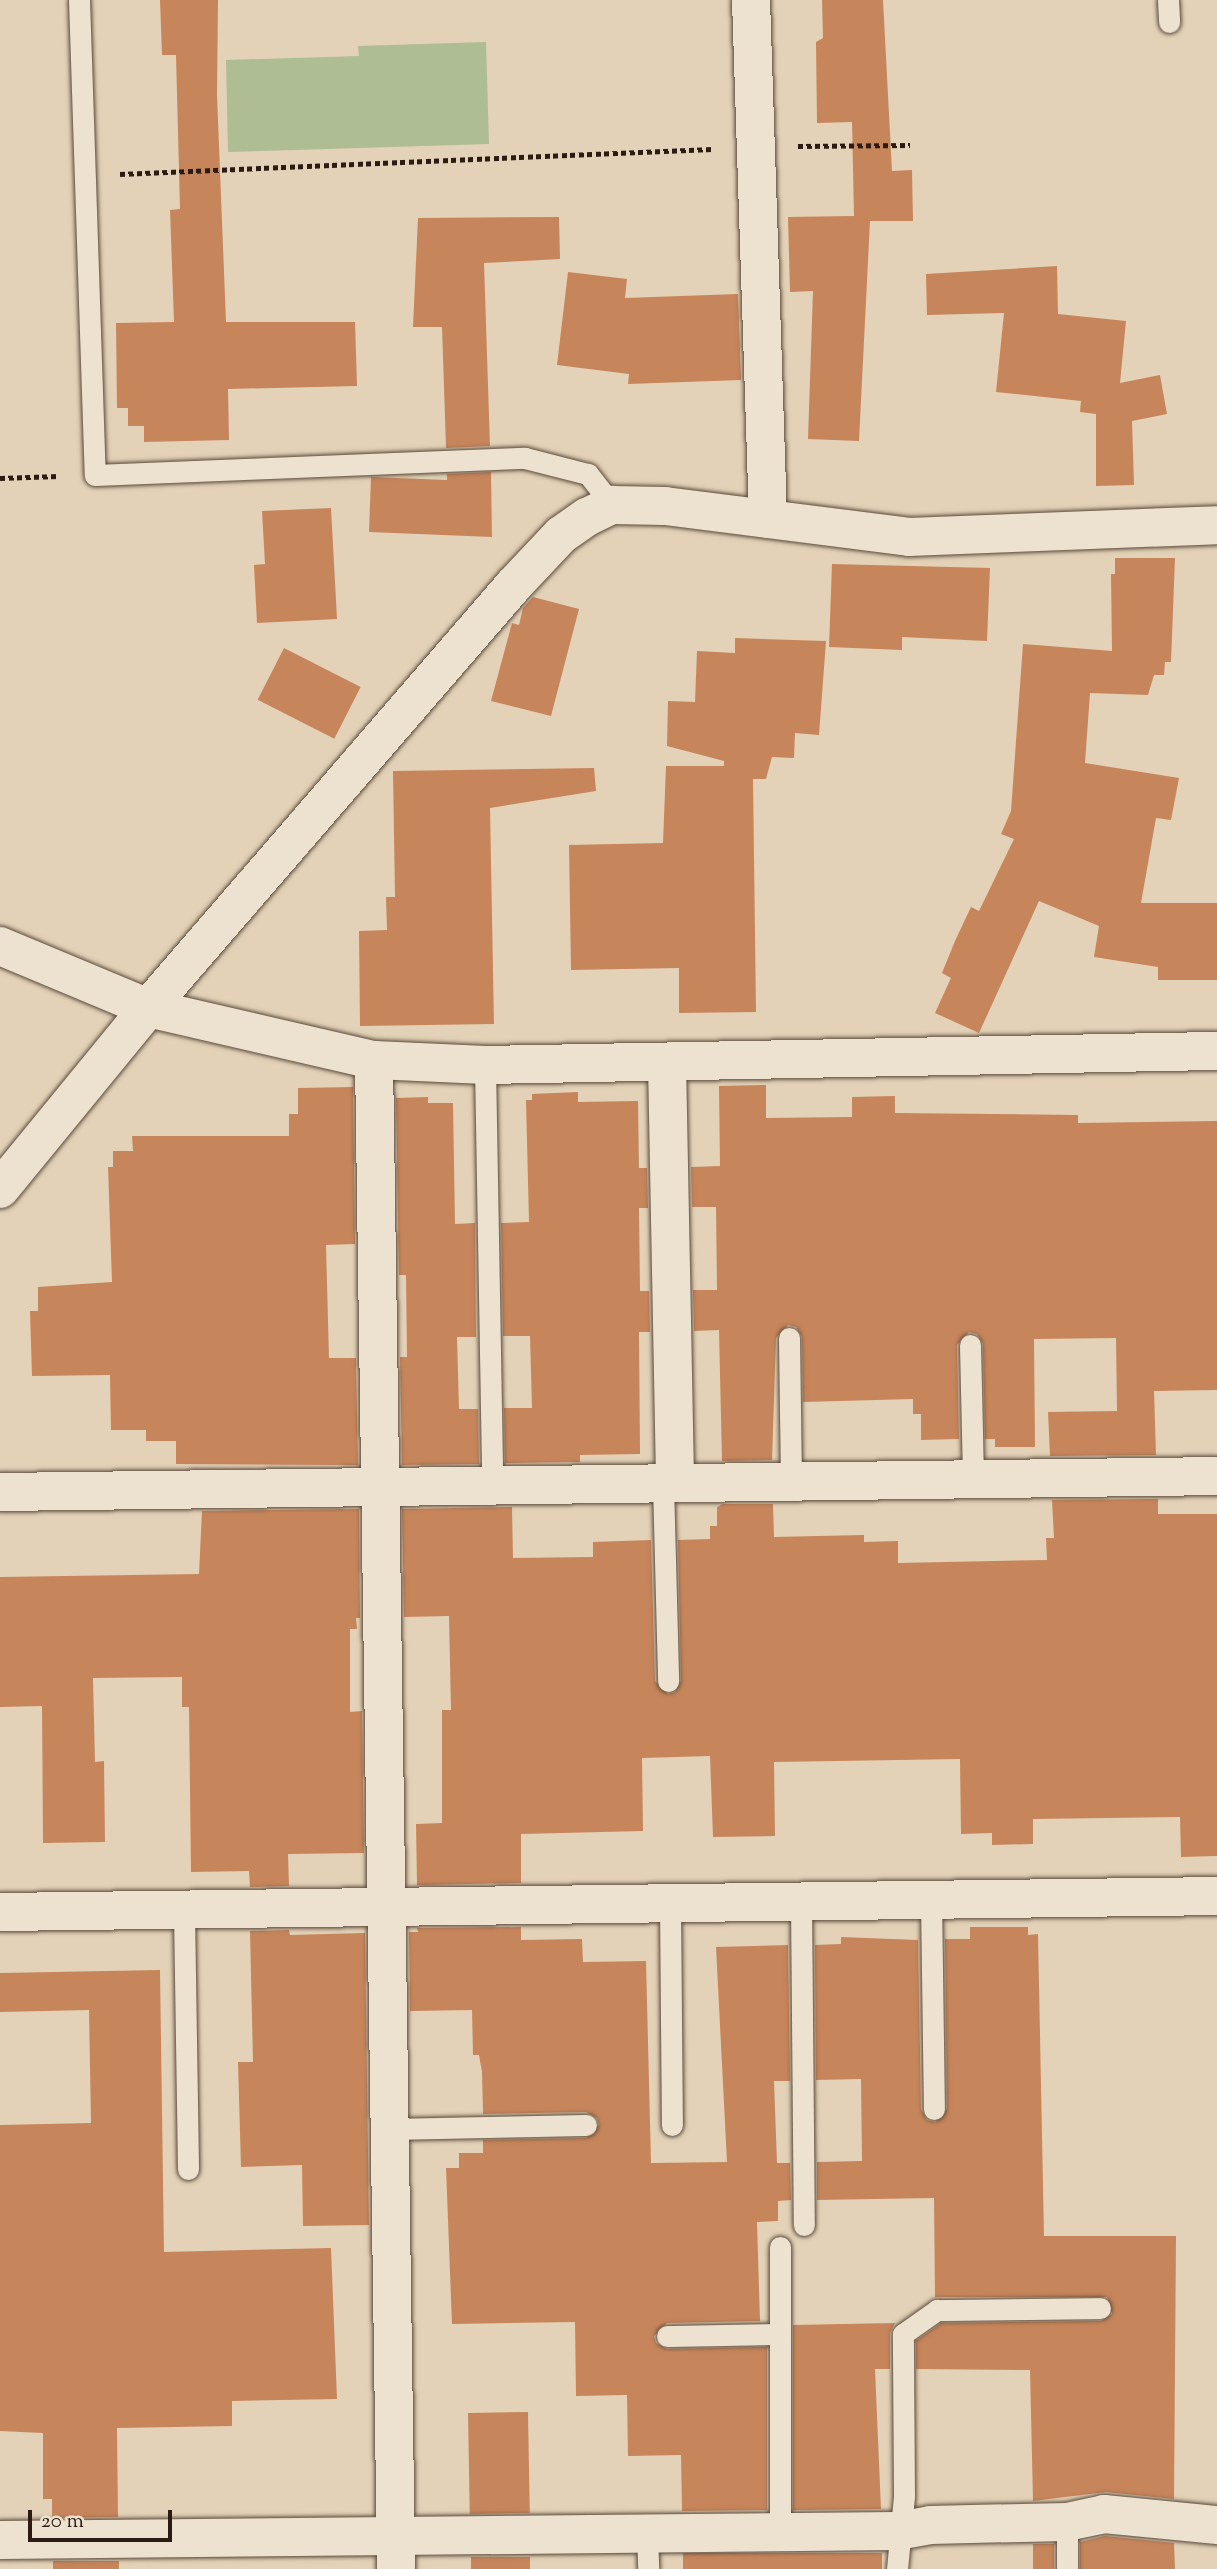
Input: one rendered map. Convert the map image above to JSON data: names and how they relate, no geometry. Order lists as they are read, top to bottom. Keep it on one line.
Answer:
{"scale_bar":"20 m"}
